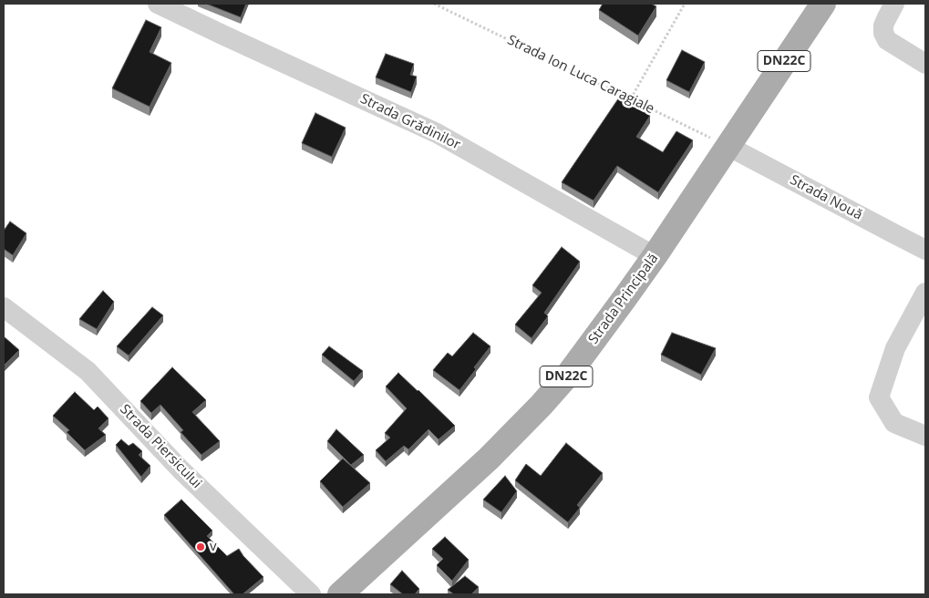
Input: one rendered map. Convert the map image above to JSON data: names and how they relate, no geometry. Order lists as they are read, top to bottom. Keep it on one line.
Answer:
{"streets":{"main road":["DN22C","Strada Principală"],"street":["Strada Grădinilor","Strada Nouă","Strada Piersicului"],"path":["Strada Ion Luca Caragiale"]},"crossings":[["Strada Ion Luca Caragiale","Strada Nouă"],["Strada Ion Luca Caragiale","Strada Principală"],["Strada Grădinilor","Strada Principală"],["Strada Nouă","Strada Principală"]],"places":["v"]}
